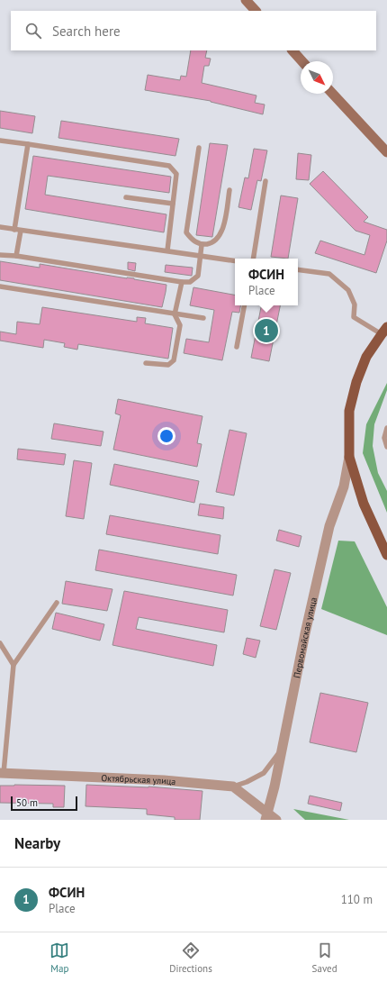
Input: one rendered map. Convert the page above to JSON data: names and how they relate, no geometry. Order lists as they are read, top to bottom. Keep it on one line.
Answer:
{"streets":{"street":["Первомайская улица","Октябрьская улица"]},"scale_bar":"50 m","north":"bottom right","page":{"search":"Search here","popup":["ФСИН","Place"],"pins":"1","scale":"50 m","heading":"Nearby","list":[{"mark":"1","name":"ФСИН","note":"Place","value":"110 m"}],"nav":["Map","Directions","Saved"]}}
